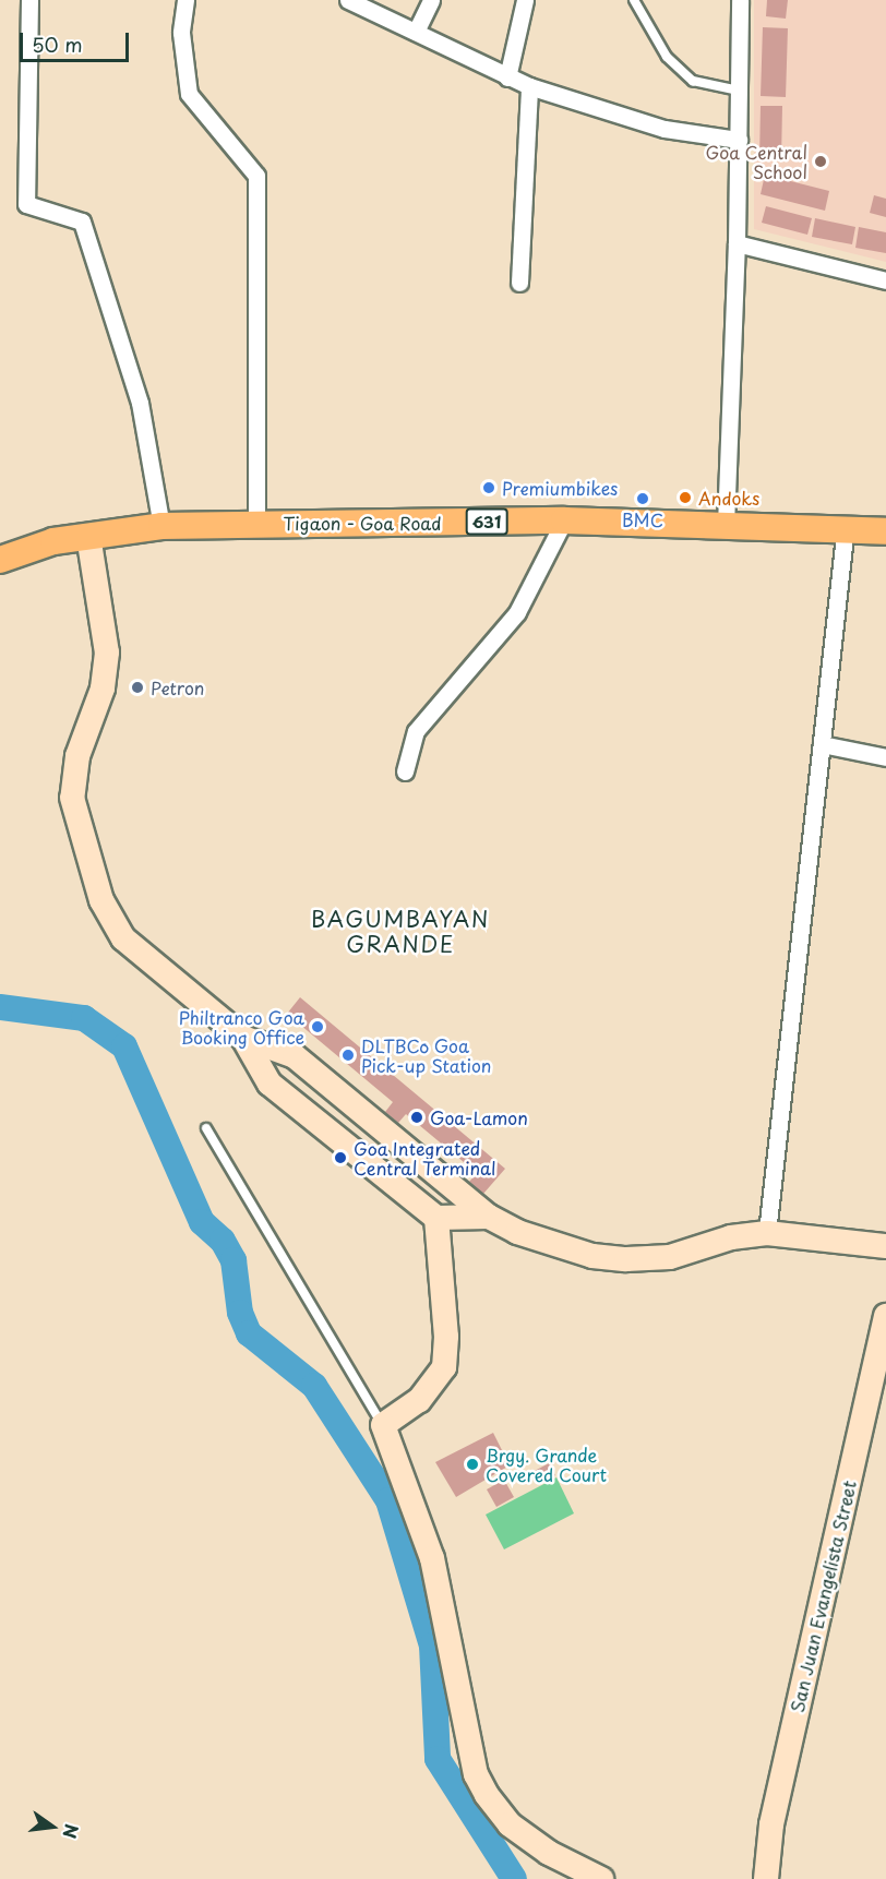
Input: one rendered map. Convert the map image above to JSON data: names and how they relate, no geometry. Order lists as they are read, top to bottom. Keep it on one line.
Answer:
{"streets":{"main road":["631","Tigaon - Goa Road"],"street":["San Juan Evangelista Street"]},"districts":["BAGUMBAYAN GRANDE"],"places":["Goa Central School","Premiumbikes","Andoks","BMC","Petron","Philtranco Goa Booking Office","DLTBCo Goa Pick-up Station","Goa-Lamon","Goa Integrated Central Terminal","Brgy. Grande Covered Court"],"scale_bar":"50 m","north":"right"}
